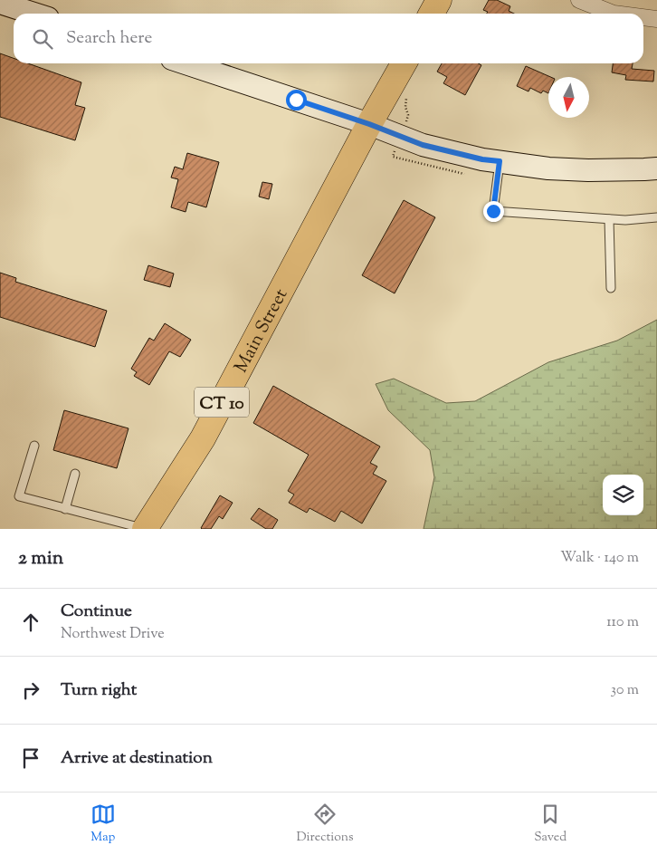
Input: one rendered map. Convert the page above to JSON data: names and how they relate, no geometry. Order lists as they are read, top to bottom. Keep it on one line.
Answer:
{"streets":{"highway":["Main Street","CT 10"]},"crossings":[["Main Street","CT 10"]],"north":"bottom","page":{"search":"Search here","heading":["2 min","Walk · 140 m"],"list":[["Continue","Northwest Drive","110 m"],["Turn right","30 m"],"Arrive at destination"],"nav":["Map","Directions","Saved"]}}
